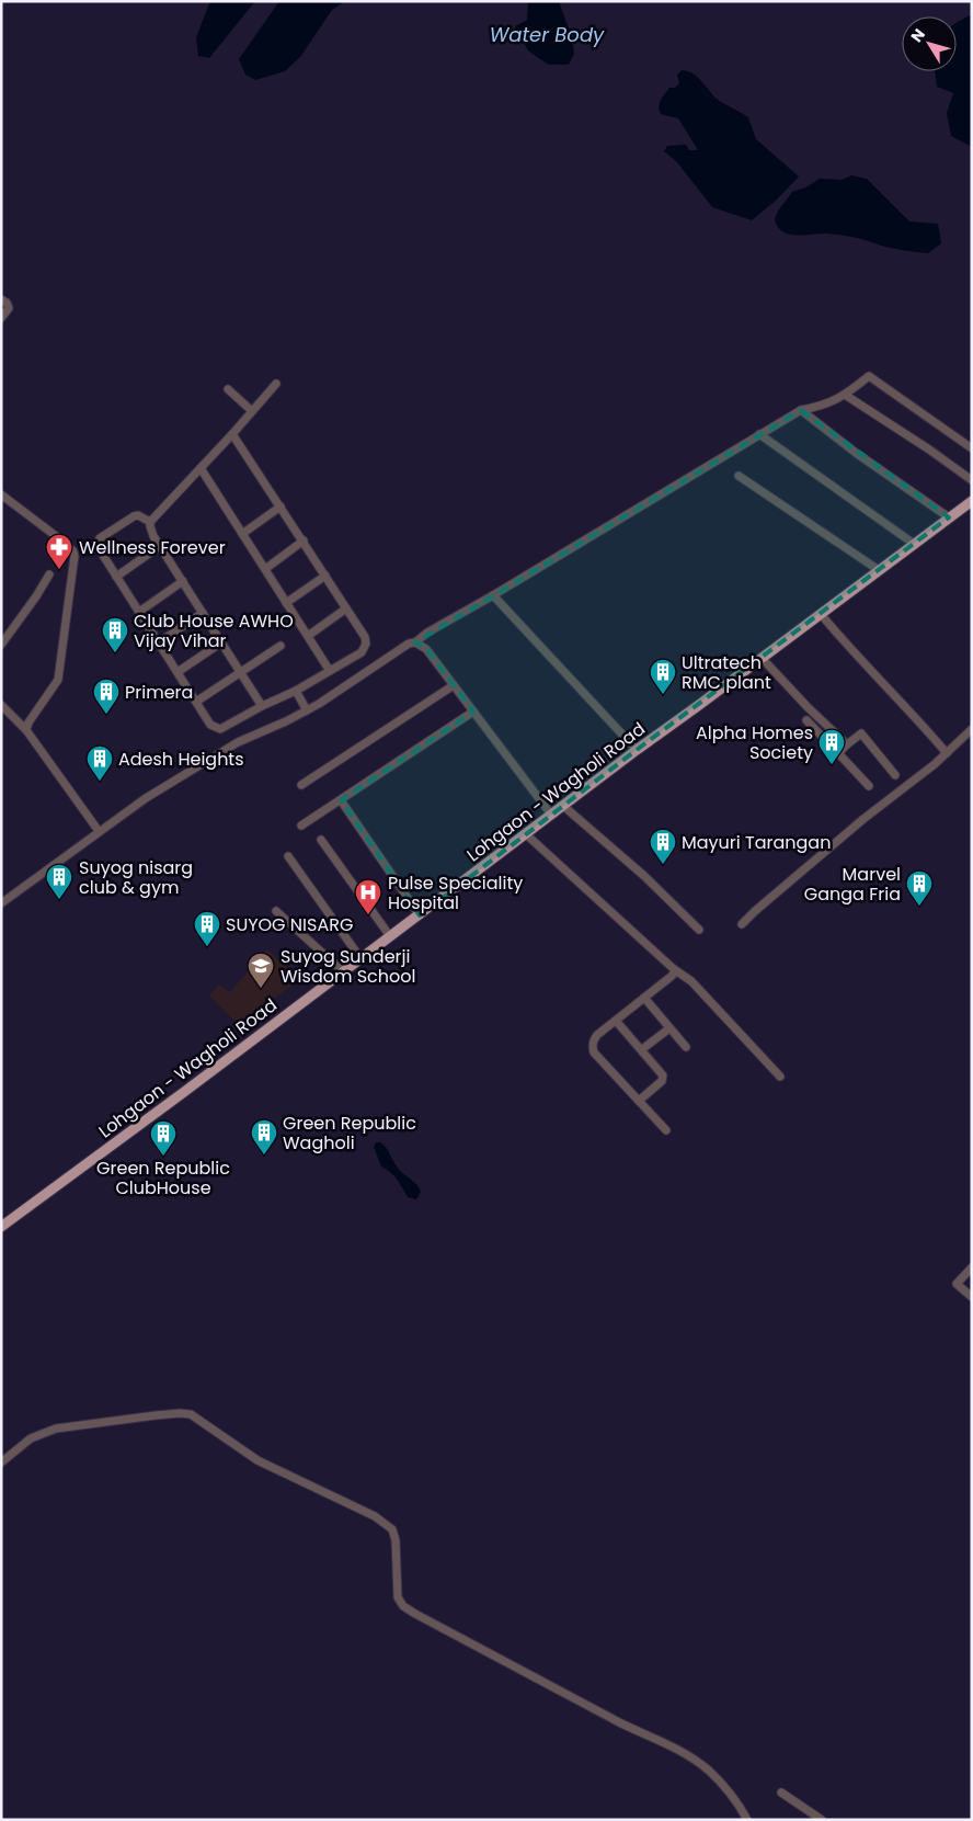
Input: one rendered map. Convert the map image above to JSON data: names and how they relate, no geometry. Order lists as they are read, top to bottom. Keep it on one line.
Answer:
{"streets":{"main road":["Lohgaon - Wagholi Road"]},"water":["Water Body"],"places":{"pharmacy":["Wellness Forever"],"building":["Club House AWHO Vijay Vihar","Ultratech RMC plant","Primera","Alpha Homes Society","Adesh Heights","Mayuri Tarangan","Suyog nisarg club & gym","Marvel Ganga Fria","SUYOG NISARG","Green Republic Wagholi","Green Republic ClubHouse"],"hospital":["Pulse Speciality Hospital"],"school or university":["Suyog Sunderji Wisdom School"]},"north":"top left"}
